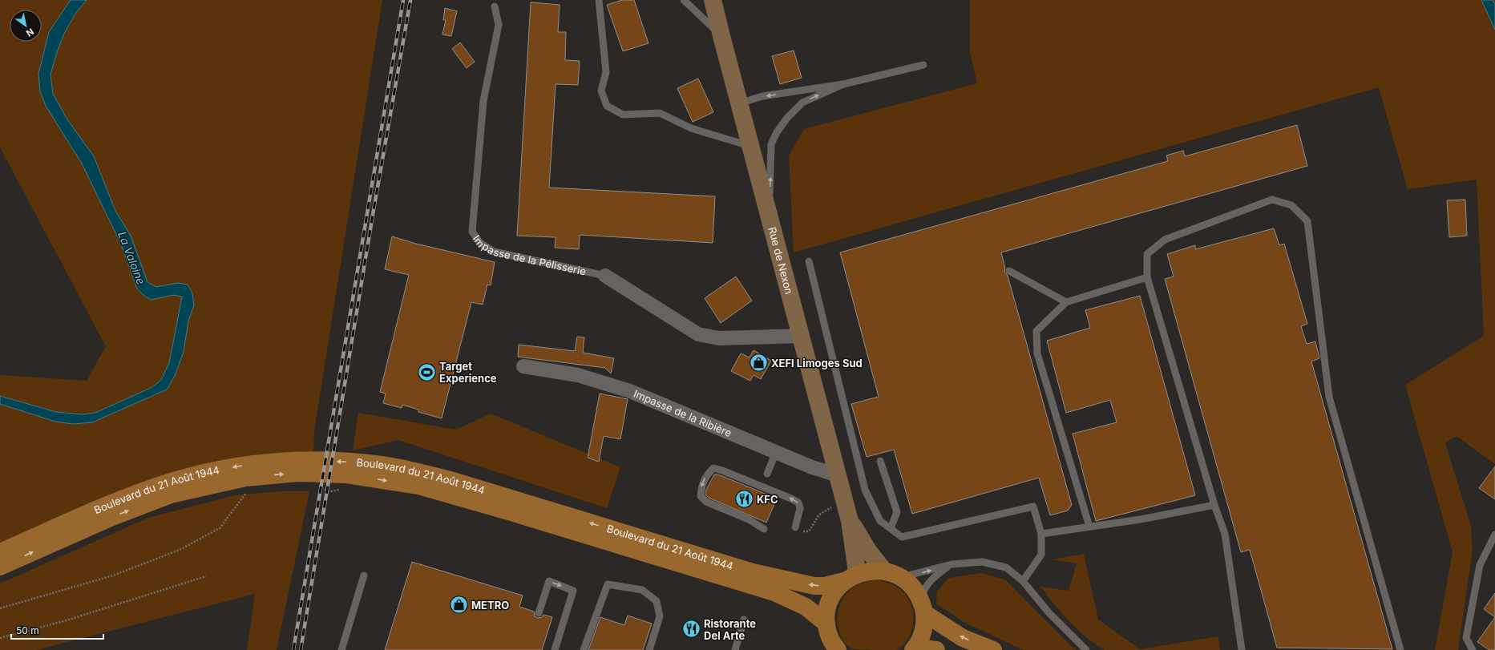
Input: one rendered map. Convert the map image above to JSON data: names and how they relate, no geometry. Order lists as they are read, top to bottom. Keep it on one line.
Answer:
{"streets":{"main road":["Rue de Nexon","Boulevard du 21 Août 1944"],"street":["Impasse de la Pélisserie","Impasse de la Ribière"]},"crossings":[["Impasse de la Pélisserie","Rue de Nexon"],["Rue de Nexon","Impasse de la Ribière"],["Rue de Nexon","Boulevard du 21 Août 1944"]],"water":["La Valoine"],"places":{"shop":["XEFI Limoges Sud","METRO"],"sports":["Target Experience"],"restaurant":["KFC","Ristorante Del Arte"]},"scale_bar":"50 m","north":"bottom right"}
